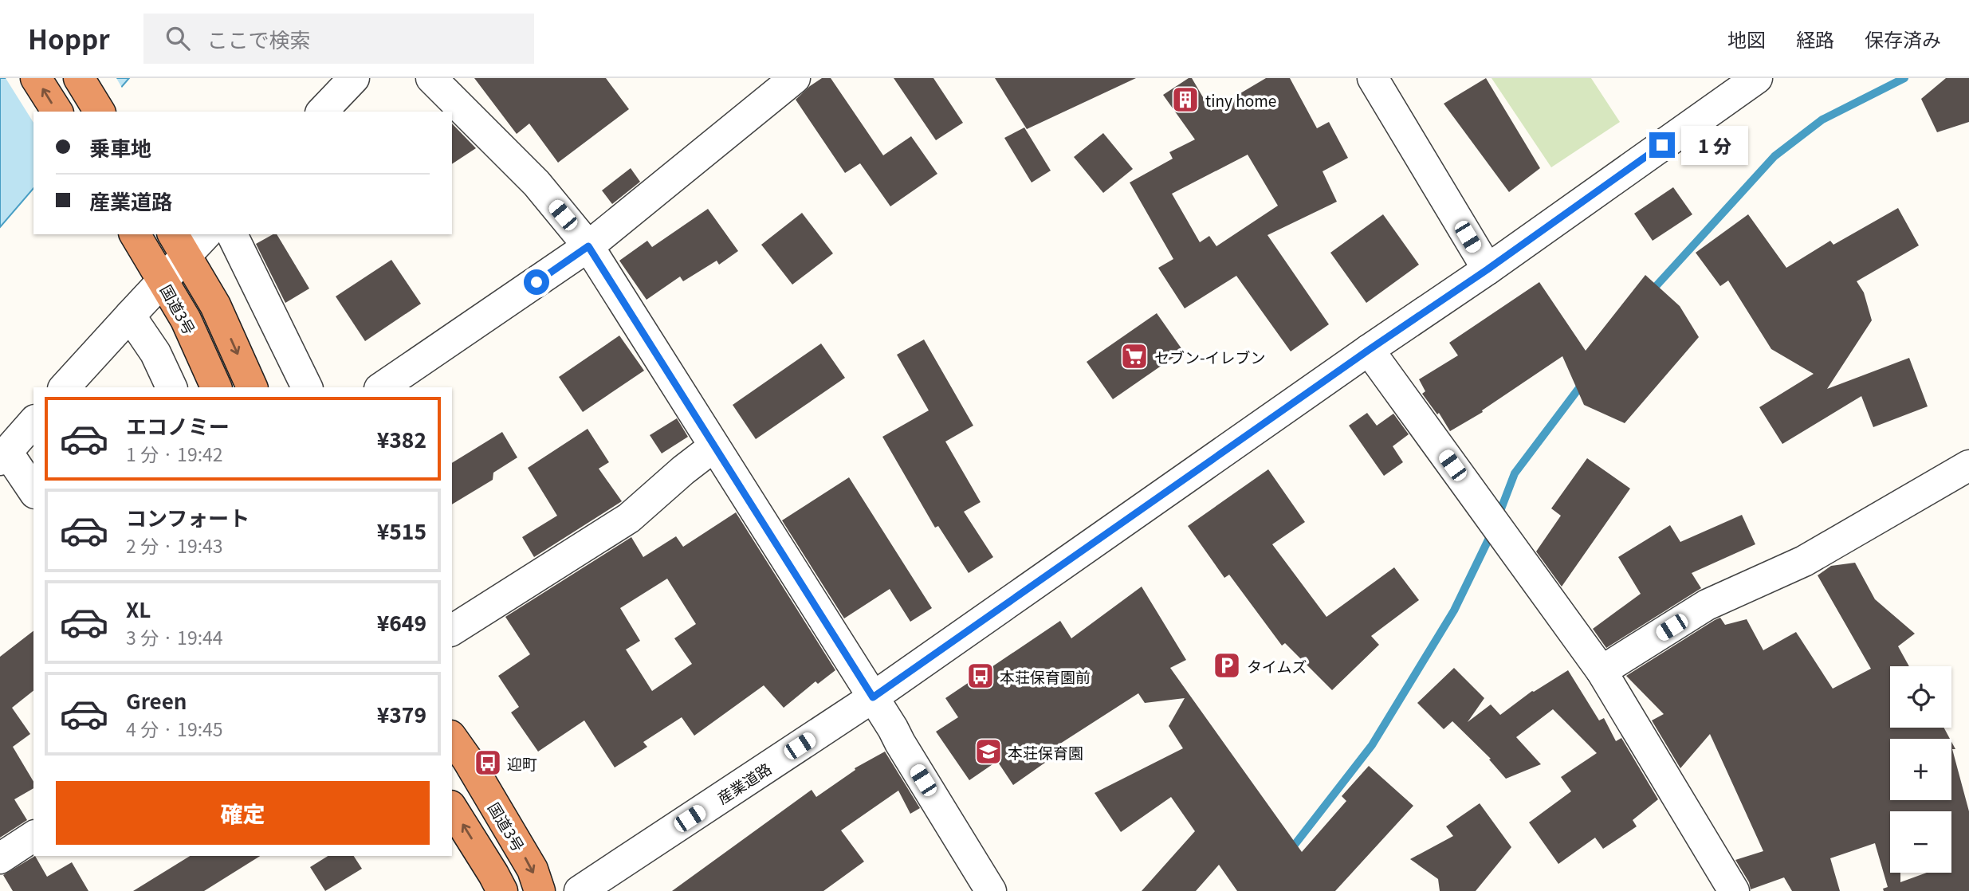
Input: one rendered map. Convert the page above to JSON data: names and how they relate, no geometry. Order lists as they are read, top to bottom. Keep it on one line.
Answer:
{"streets":{"highway":["国道3号"],"street":["産業道路"]},"places":{"building":["tiny home"],"supermarket":["セブン-イレブン"],"parking":["タイムズ"],"bus stop":["本荘保育園前","迎町"],"school or university":["本荘保育園"]},"page":{"header":"Hoppr","search":"ここで検索","nav":["地図","経路","保存済み"],"banner":["乗車地","産業道路"],"bubble":"1 分","list":[{"name":"エコノミー","note":"1 分 · 19:42","value":"¥382"},{"name":"コンフォート","note":"2 分 · 19:43","value":"¥515"},{"name":"XL","note":"3 分 · 19:44","value":"¥649"},{"name":"Green","note":"4 分 · 19:45","value":"¥379"}],"map_buttons":["+","−"],"buttons":"確定"}}
